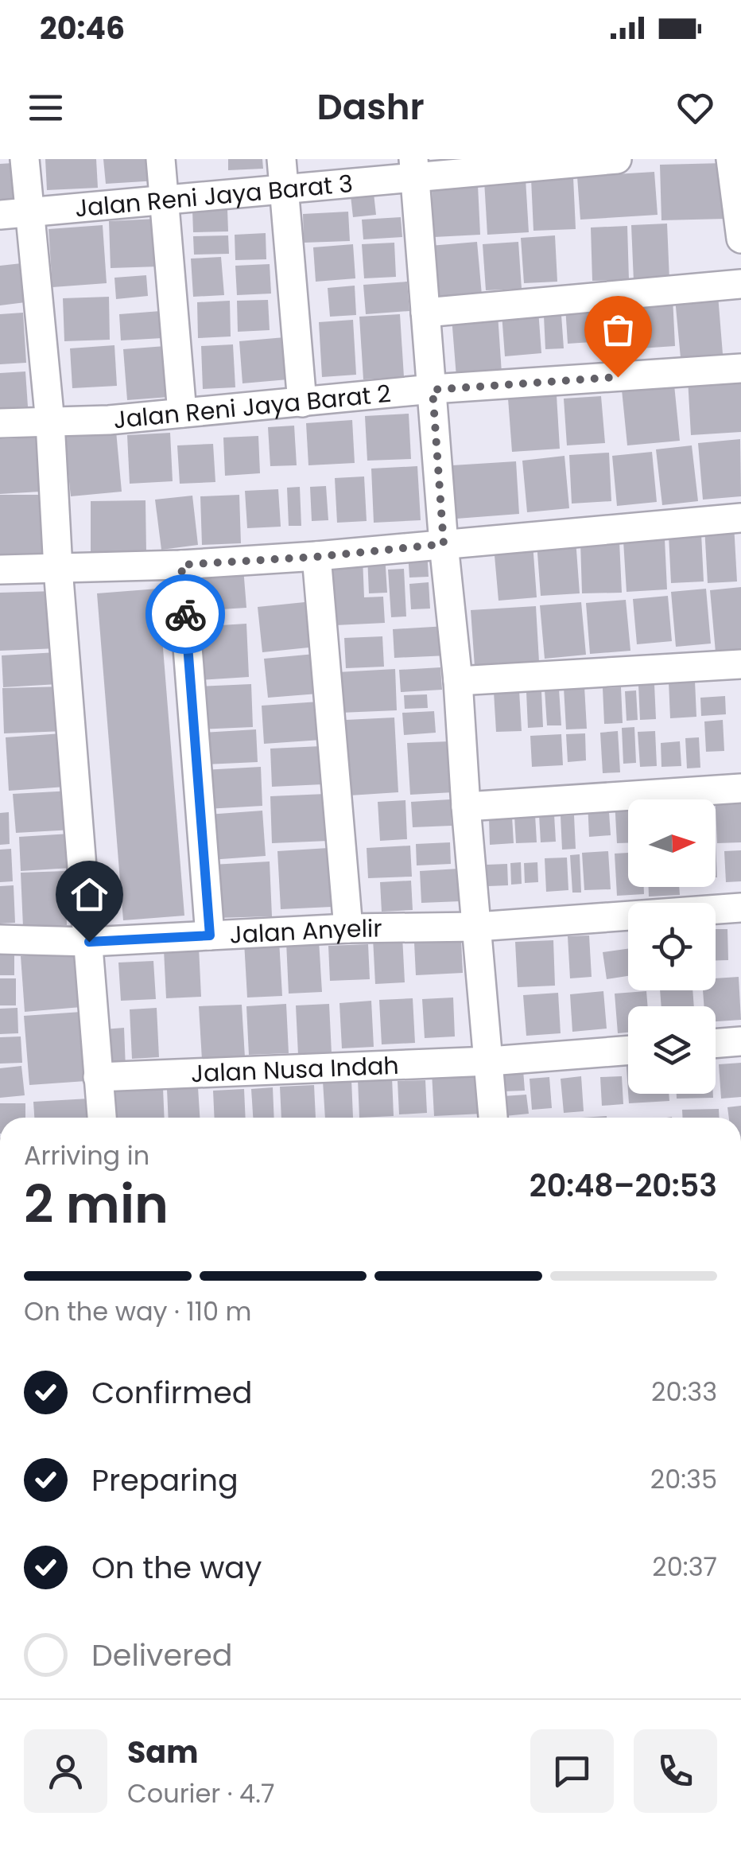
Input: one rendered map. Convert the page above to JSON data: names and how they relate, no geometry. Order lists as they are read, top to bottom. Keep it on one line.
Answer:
{"streets":{"street":["Jalan Reni Jaya Barat 3","Jalan Reni Jaya Barat 2","Jalan Anyelir","Jalan Nusa Indah"]},"north":"right","page":{"status":"20:46","header":"Dashr","heading":["2 min","Arriving in","20:48–20:53"],"panel":["Sam","Courier · 4.7"],"bar":"On the way · 110 m","list":[["Confirmed","20:33"],["Preparing","20:35"],["On the way","20:37"],"Delivered"]}}
